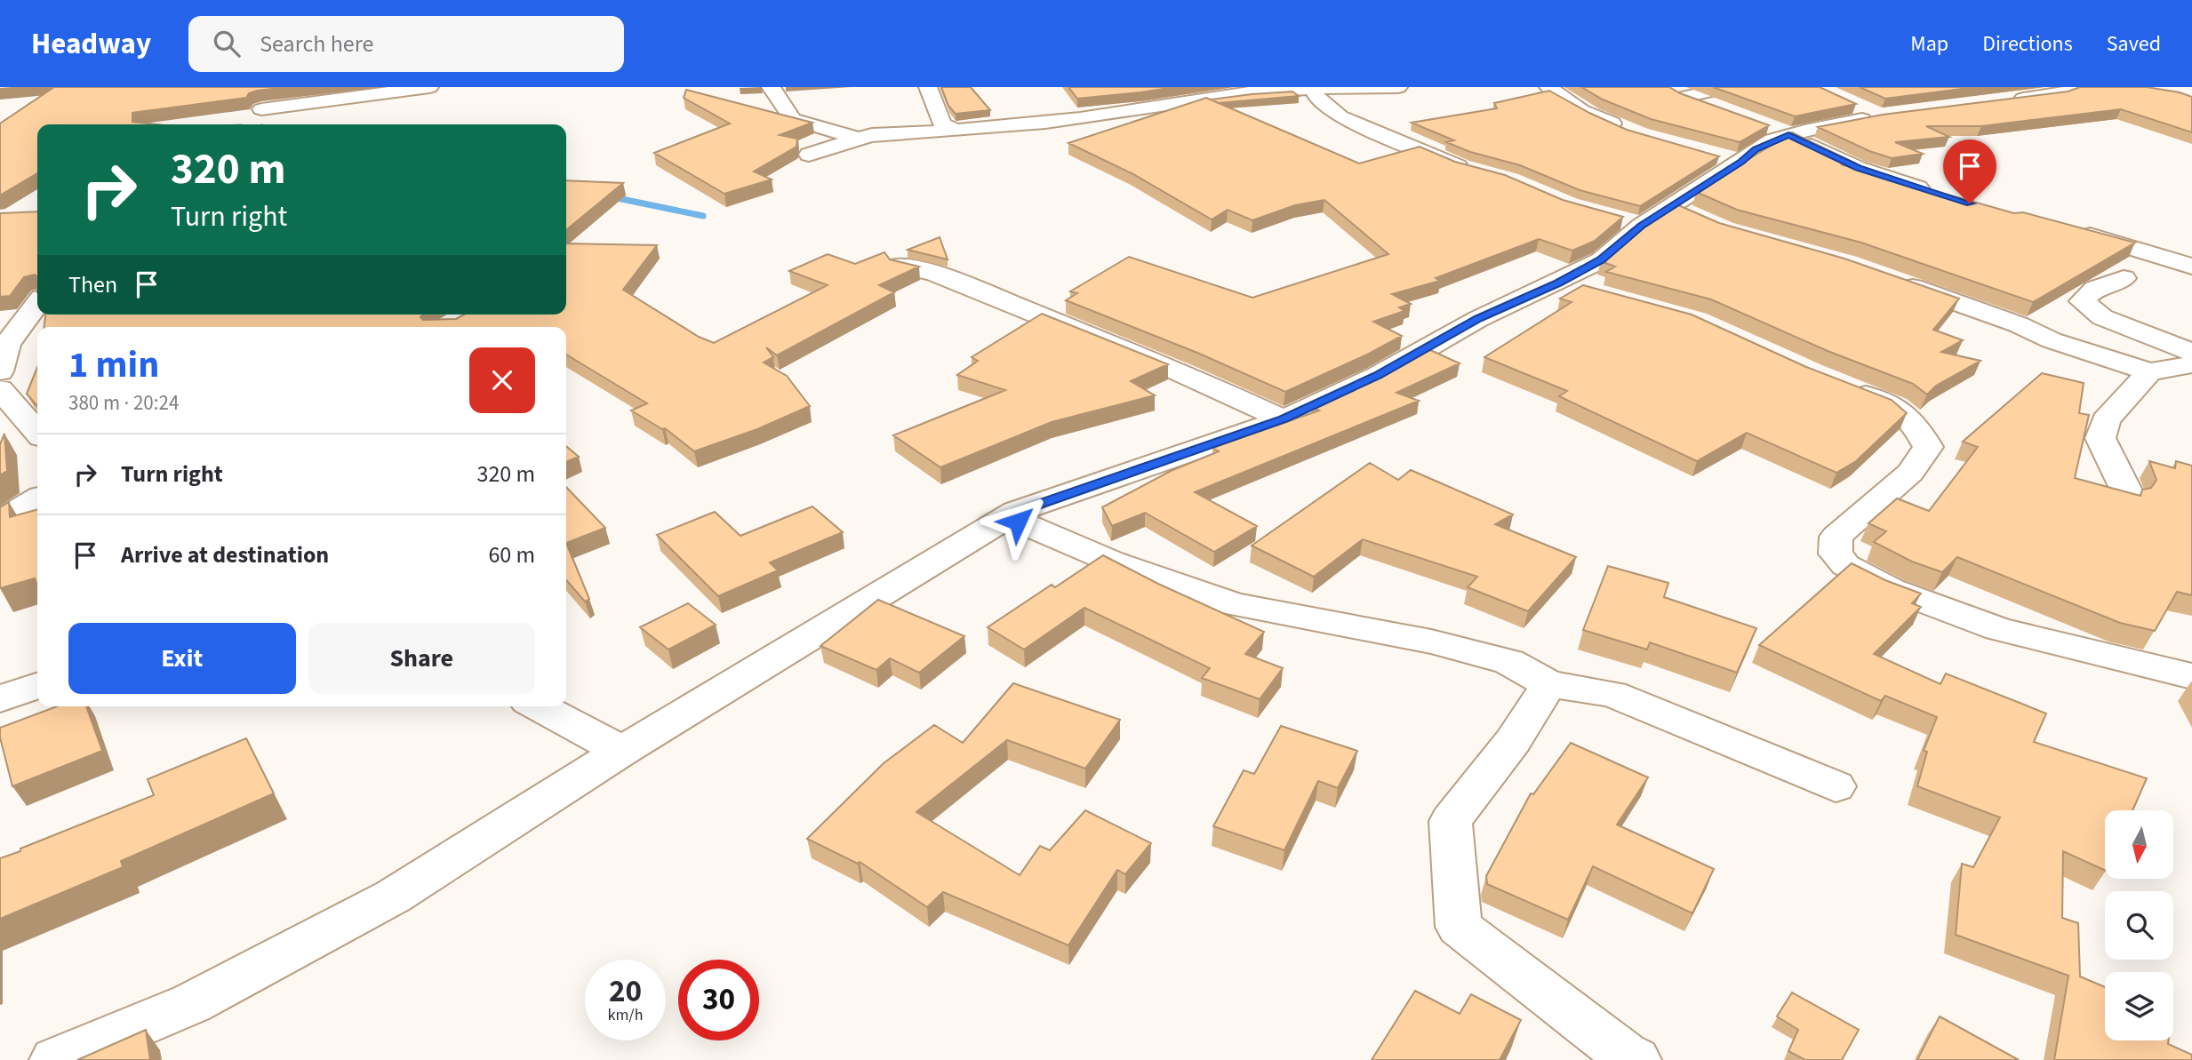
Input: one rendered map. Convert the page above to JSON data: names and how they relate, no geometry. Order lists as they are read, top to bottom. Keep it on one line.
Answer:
{"north":"bottom","page":{"header":"Headway","search":"Search here","nav":["Map","Directions","Saved"],"turn":["320 m","Turn right"],"then":"Then","heading":["1 min","380 m · 20:24"],"list":[{"name":"Turn right","value":"320 m"},{"name":"Arrive at destination","value":"60 m"}],"buttons":["Exit","Share"],"speed":"20 km/h","limit":"30"}}
